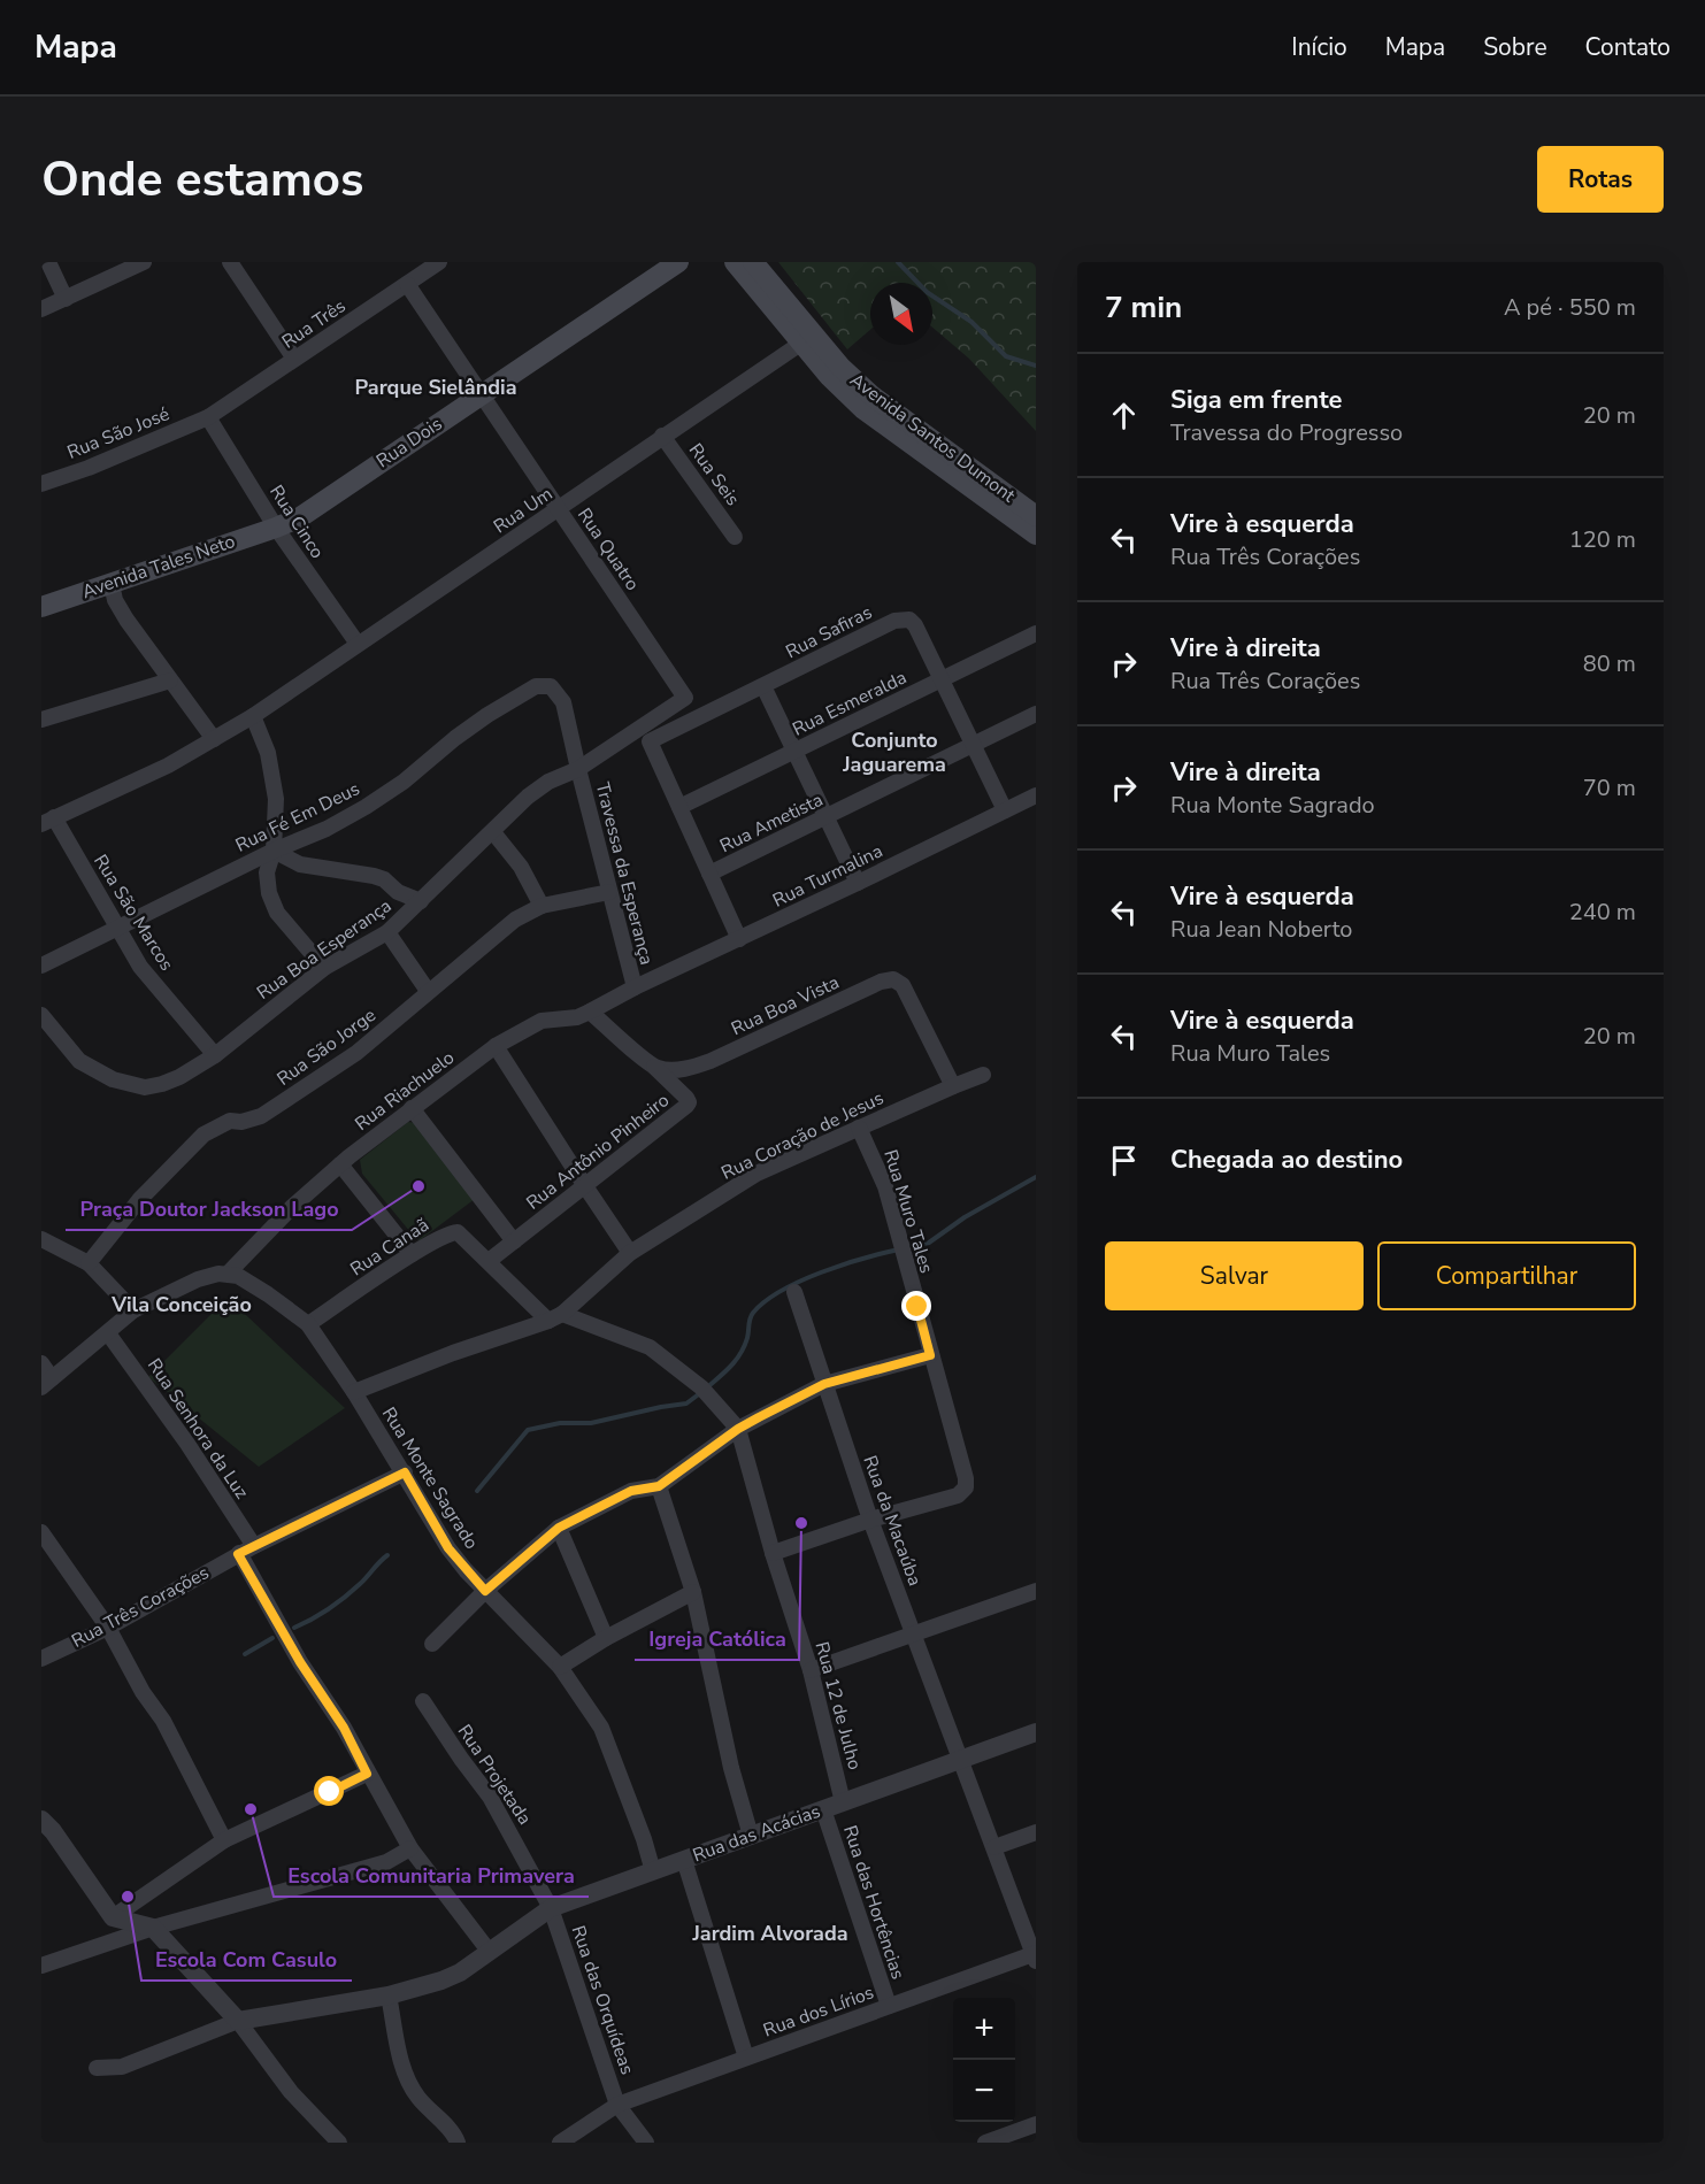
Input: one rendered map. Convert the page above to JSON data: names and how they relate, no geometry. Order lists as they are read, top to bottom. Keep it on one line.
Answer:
{"streets":{"main road":["Avenida Santos Dumont","Rua Dois","Avenida Tales Neto"],"street":["Rua Três","Rua São José","Rua Seis","Rua Um","Rua Cinco","Rua Quatro","Rua Safiras","Rua Esmeralda","Rua Fé Em Deus","Rua Ametista","Travessa da Esperança","Rua Turmalina","Rua São Marcos","Rua Boa Esperança","Rua Boa Vista","Rua São Jorge","Rua Riachuelo","Rua Coração de Jesus","Rua Antônio Pinheiro","Rua Muro Tales","Rua Canaã","Rua Senhora da Luz","Rua Monte Sagrado","Rua da Macaúba","Rua Três Corações","Rua 12 de Julho","Rua Projetada","Rua das Acácias","Rua das Hortências","Rua das Orquídeas","Rua dos Lírios"]},"crossings":[["Rua Três","Rua São José"],["Rua Três","Rua Cinco"],["Rua Três","Rua Quatro"],["Rua São José","Rua Cinco"],["Avenida Santos Dumont","Rua Um"],["Rua Dois","Rua Cinco"],["Rua Dois","Rua Quatro"],["Rua Dois","Avenida Tales Neto"],["Rua Seis","Rua Um"],["Rua Um","Rua Cinco"],["Rua Um","Rua Quatro"],["Rua Um","Rua São Marcos"],["Rua Cinco","Avenida Tales Neto"],["Rua Quatro","Rua Boa Esperança"],["Rua Safiras","Rua Esmeralda"],["Rua Safiras","Rua Ametista"],["Rua Safiras","Rua Turmalina"],["Rua Fé Em Deus","Travessa da Esperança"],["Rua Fé Em Deus","Rua São Marcos"],["Rua Fé Em Deus","Rua Boa Esperança"],["Travessa da Esperança","Rua Turmalina"],["Travessa da Esperança","Rua Boa Esperança"],["Travessa da Esperança","Rua São Jorge"],["Travessa da Esperança","Rua Riachuelo"],["Rua Turmalina","Rua Riachuelo"],["Rua São Marcos","Rua Boa Esperança"],["Rua Boa Vista","Rua Coração de Jesus"],["Rua Boa Vista","Rua Antônio Pinheiro"],["Rua Riachuelo","Rua Monte Sagrado"],["Rua Coração de Jesus","Rua Muro Tales"],["Rua Coração de Jesus","Rua Canaã"],["Rua Coração de Jesus","Rua Monte Sagrado"],["Rua Coração de Jesus","Rua 12 de Julho"],["Rua Antônio Pinheiro","Rua Canaã"],["Rua Muro Tales","Rua da Macaúba"],["Rua Canaã","Rua Monte Sagrado"],["Rua Canaã","Rua 12 de Julho"],["Rua Senhora da Luz","Rua Três Corações"],["Rua Monte Sagrado","Rua Três Corações"],["Rua Monte Sagrado","Rua das Acácias"],["Rua da Macaúba","Rua das Acácias"],["Rua da Macaúba","Rua dos Lírios"],["Rua 12 de Julho","Rua das Acácias"],["Rua Projetada","Rua das Acácias"],["Rua Projetada","Rua das Orquídeas"],["Rua das Acácias","Rua das Hortências"],["Rua das Acácias","Rua das Orquídeas"],["Rua das Hortências","Rua dos Lírios"],["Rua das Orquídeas","Rua dos Lírios"]],"districts":["Parque Sielândia","Conjunto Jaguarema","Vila Conceição","Jardim Alvorada"],"places":["Praça Doutor Jackson Lago","Igreja Católica","Escola Comunitaria Primavera","Escola Com Casulo"],"north":"bottom right","page":{"header":"Mapa","nav":["Início","Mapa","Sobre","Contato"],"buttons":["Rotas",["Salvar","Compartilhar"]],"title":"Onde estamos","heading":["7 min","A pé · 550 m"],"list":[["Siga em frente","Travessa do Progresso","20 m"],["Vire à esquerda","Rua Três Corações","120 m"],["Vire à direita","Rua Três Corações","80 m"],["Vire à direita","Rua Monte Sagrado","70 m"],["Vire à esquerda","Rua Jean Noberto","240 m"],["Vire à esquerda","Rua Muro Tales","20 m"],"Chegada ao destino"],"map_buttons":["+","−"]}}
